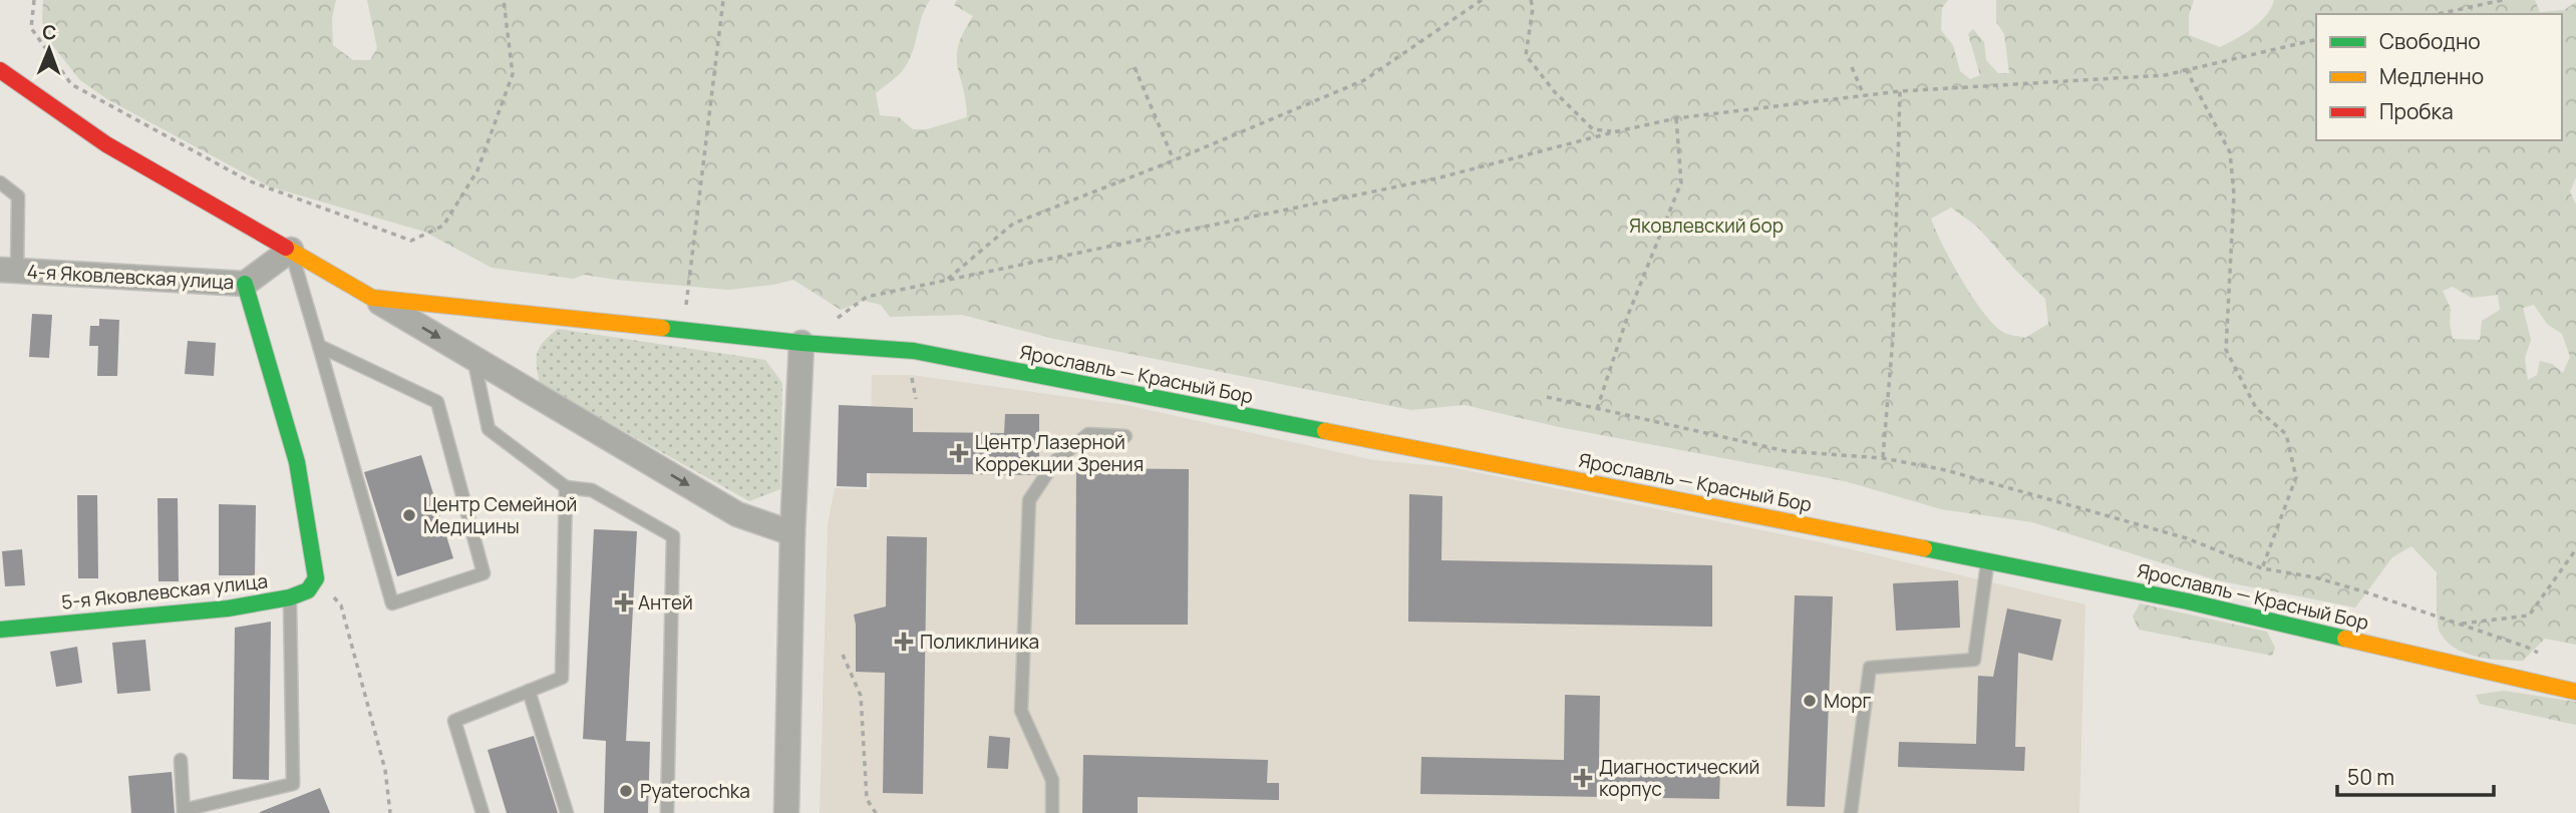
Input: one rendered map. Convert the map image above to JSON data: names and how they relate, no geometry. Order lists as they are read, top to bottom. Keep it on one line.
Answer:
{"streets":{"street":["4-я Яковлевская улица","Ярославль — Красный Бор","5-я Яковлевская улица"]},"parks":["Яковлевский бор"],"places":{"health":["Центр Лазерной Коррекции Зрения","Антей","Поликлиника","Диагностический корпус"],"other":["Центр Семейной Медицины","Морг","Pyaterochka"]},"legend":["Свободно","Медленно","Пробка"],"scale_bar":"50 m","north":"top"}
